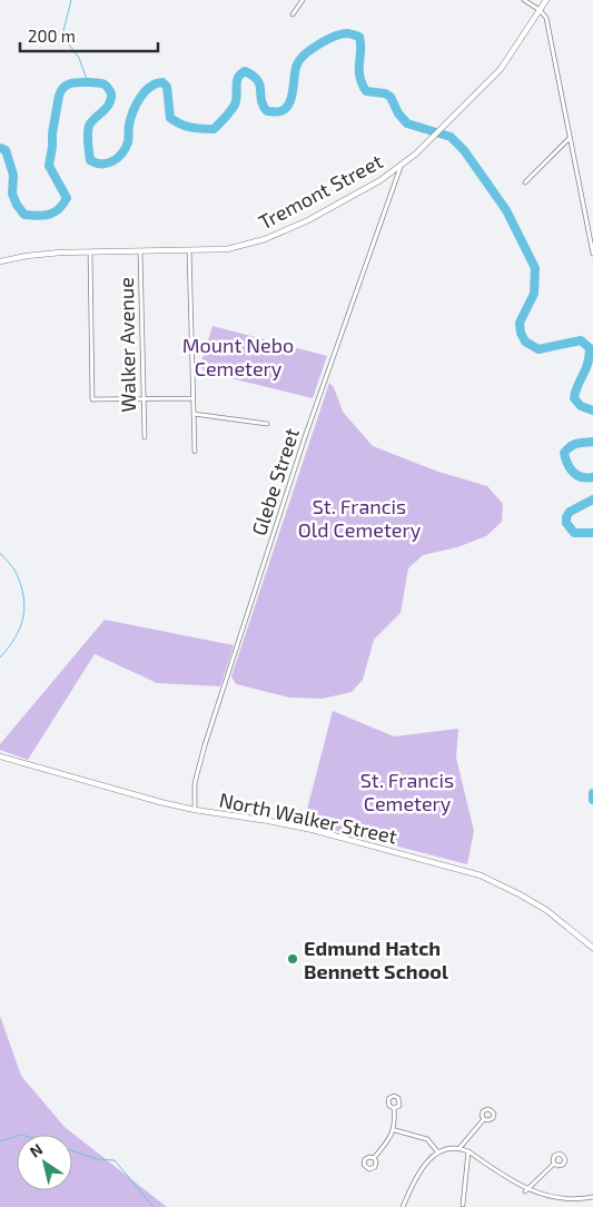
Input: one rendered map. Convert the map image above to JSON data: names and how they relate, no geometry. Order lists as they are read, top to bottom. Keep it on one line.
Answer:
{"streets":{"main road":["Tremont Street","North Walker Street"],"street":["Walker Avenue","Glebe Street"]},"crossings":[["Tremont Street","Walker Avenue"],["Tremont Street","Glebe Street"],["Glebe Street","North Walker Street"]],"parks":["Mount Nebo Cemetery","St. Francis Old Cemetery","St. Francis Cemetery"],"places":["Edmund Hatch Bennett School"],"scale_bar":"200 m","north":"top left"}
